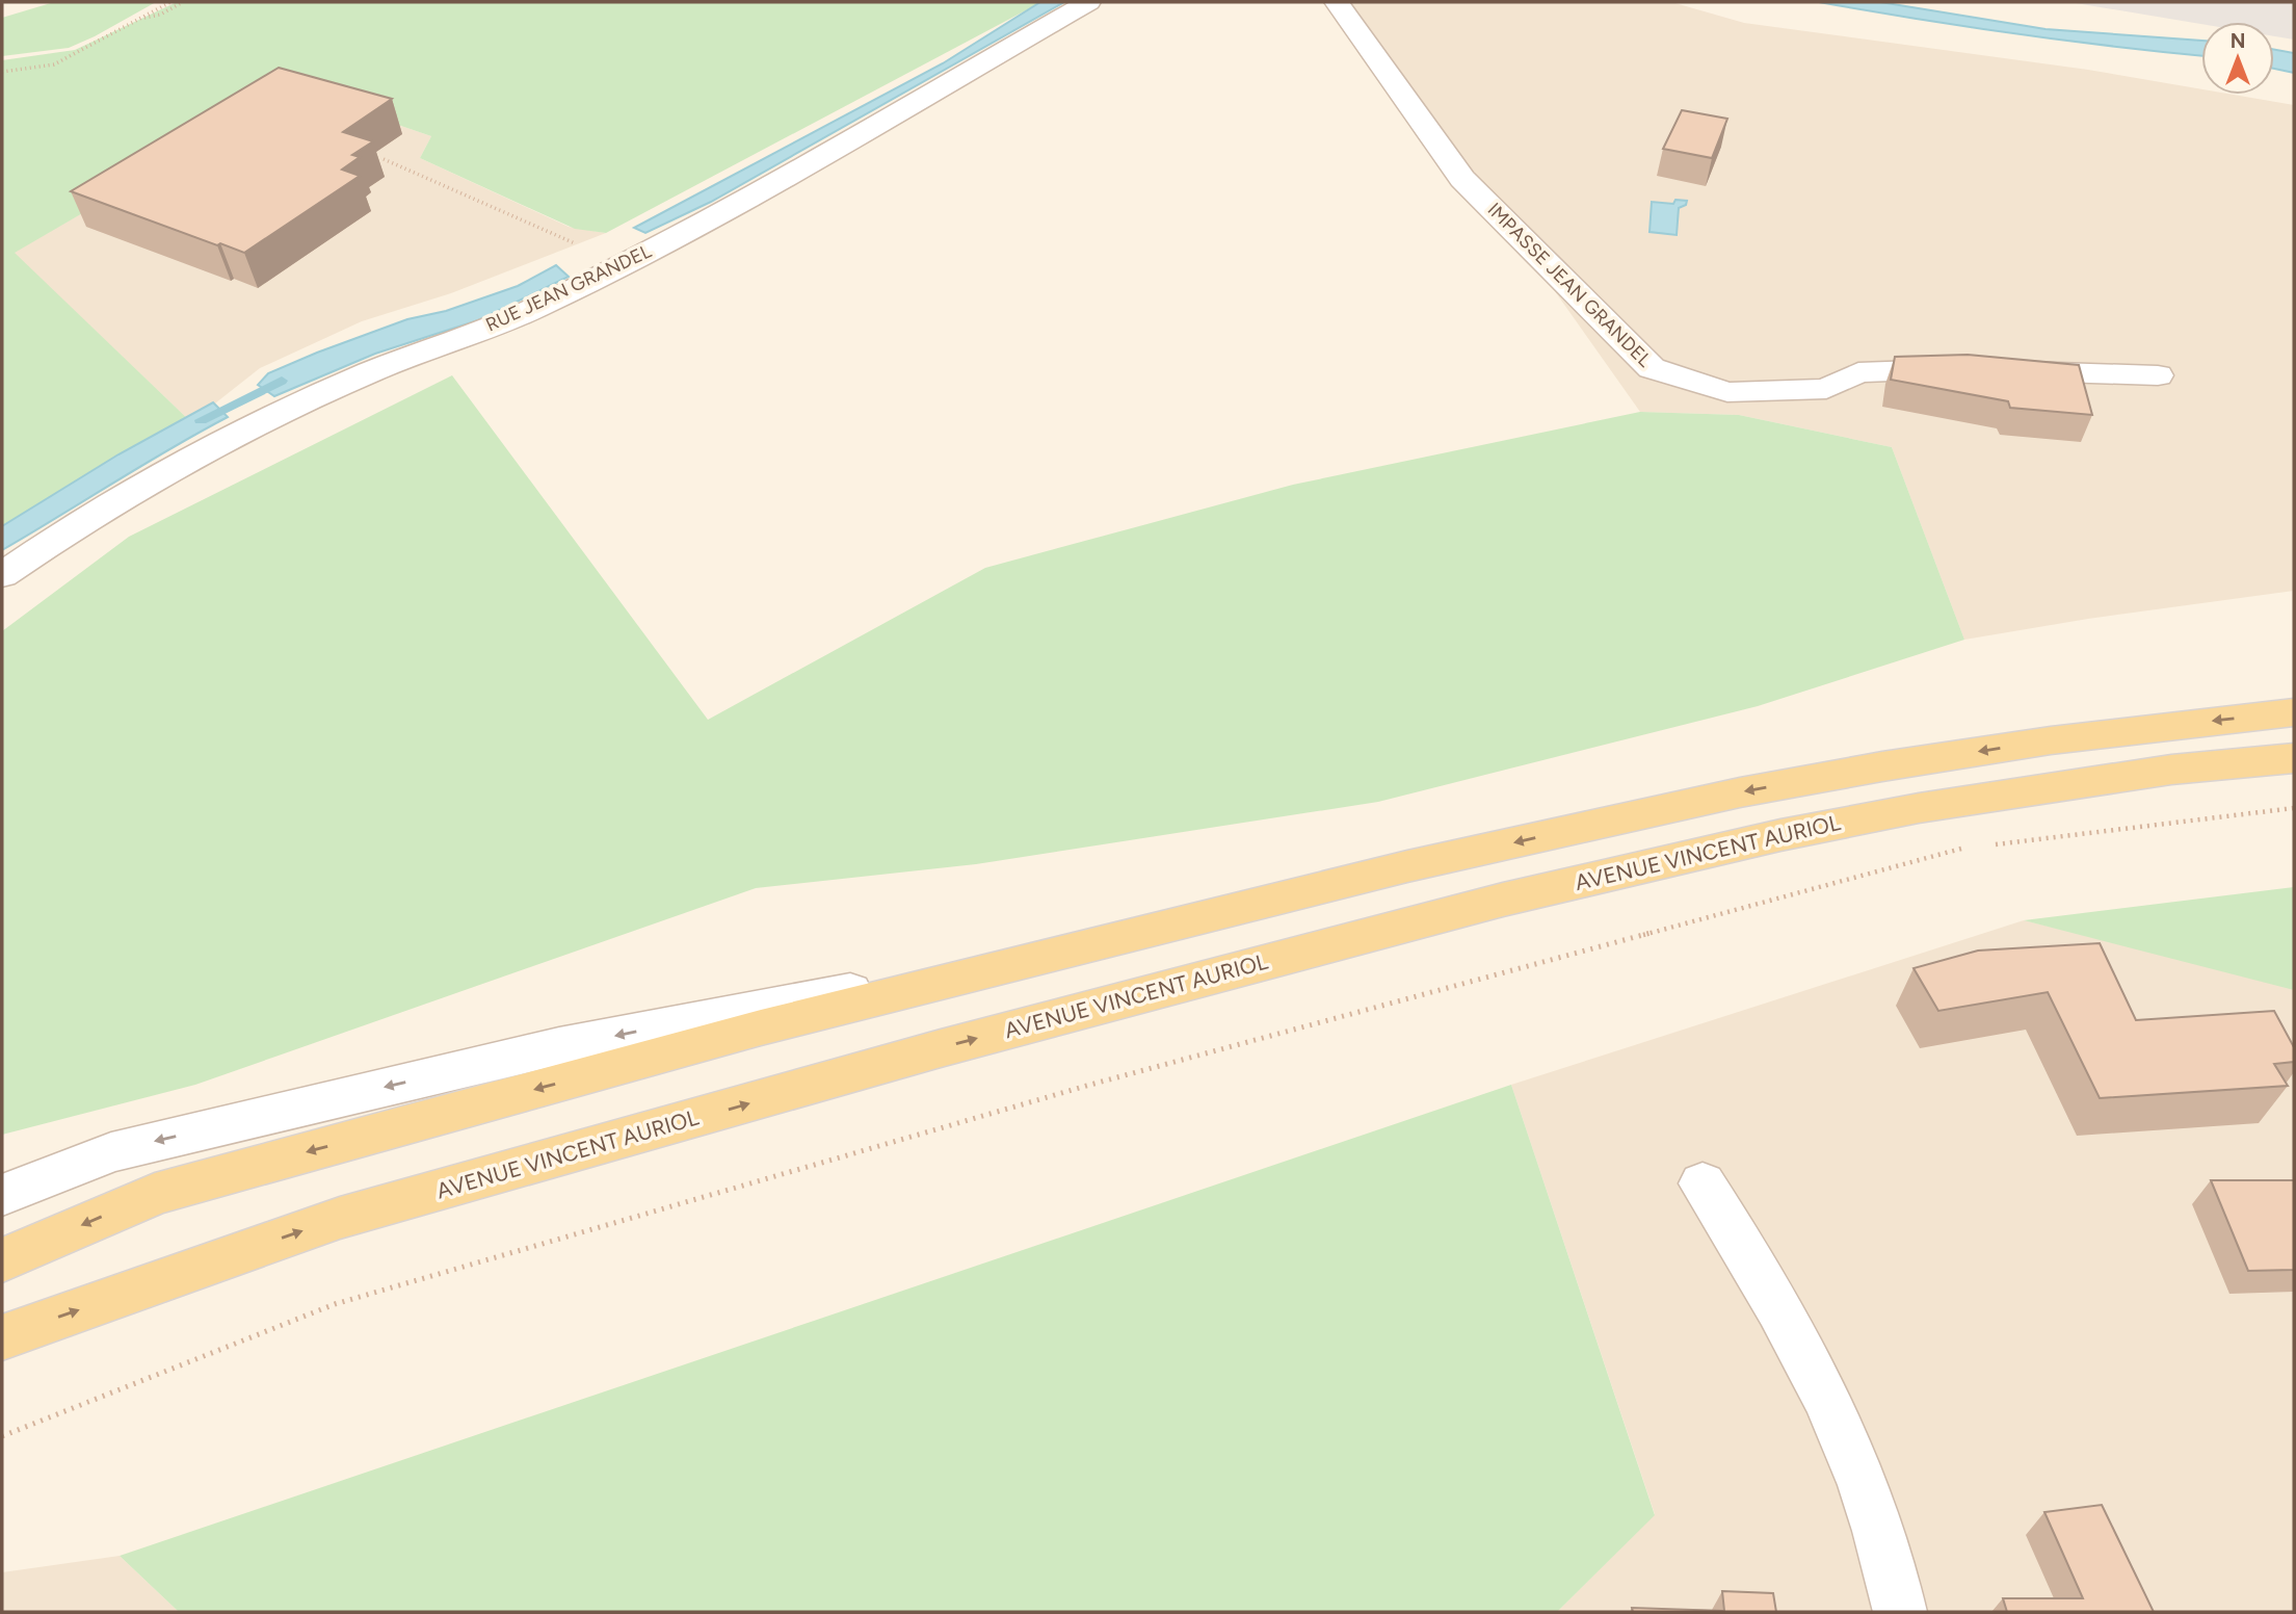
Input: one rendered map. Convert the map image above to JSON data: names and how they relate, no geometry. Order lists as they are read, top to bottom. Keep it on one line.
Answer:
{"streets":{"main road":["AVENUE VINCENT AURIOL"],"street":["IMPASSE JEAN GRANDEL","RUE JEAN GRANDEL"]},"north":"top"}
